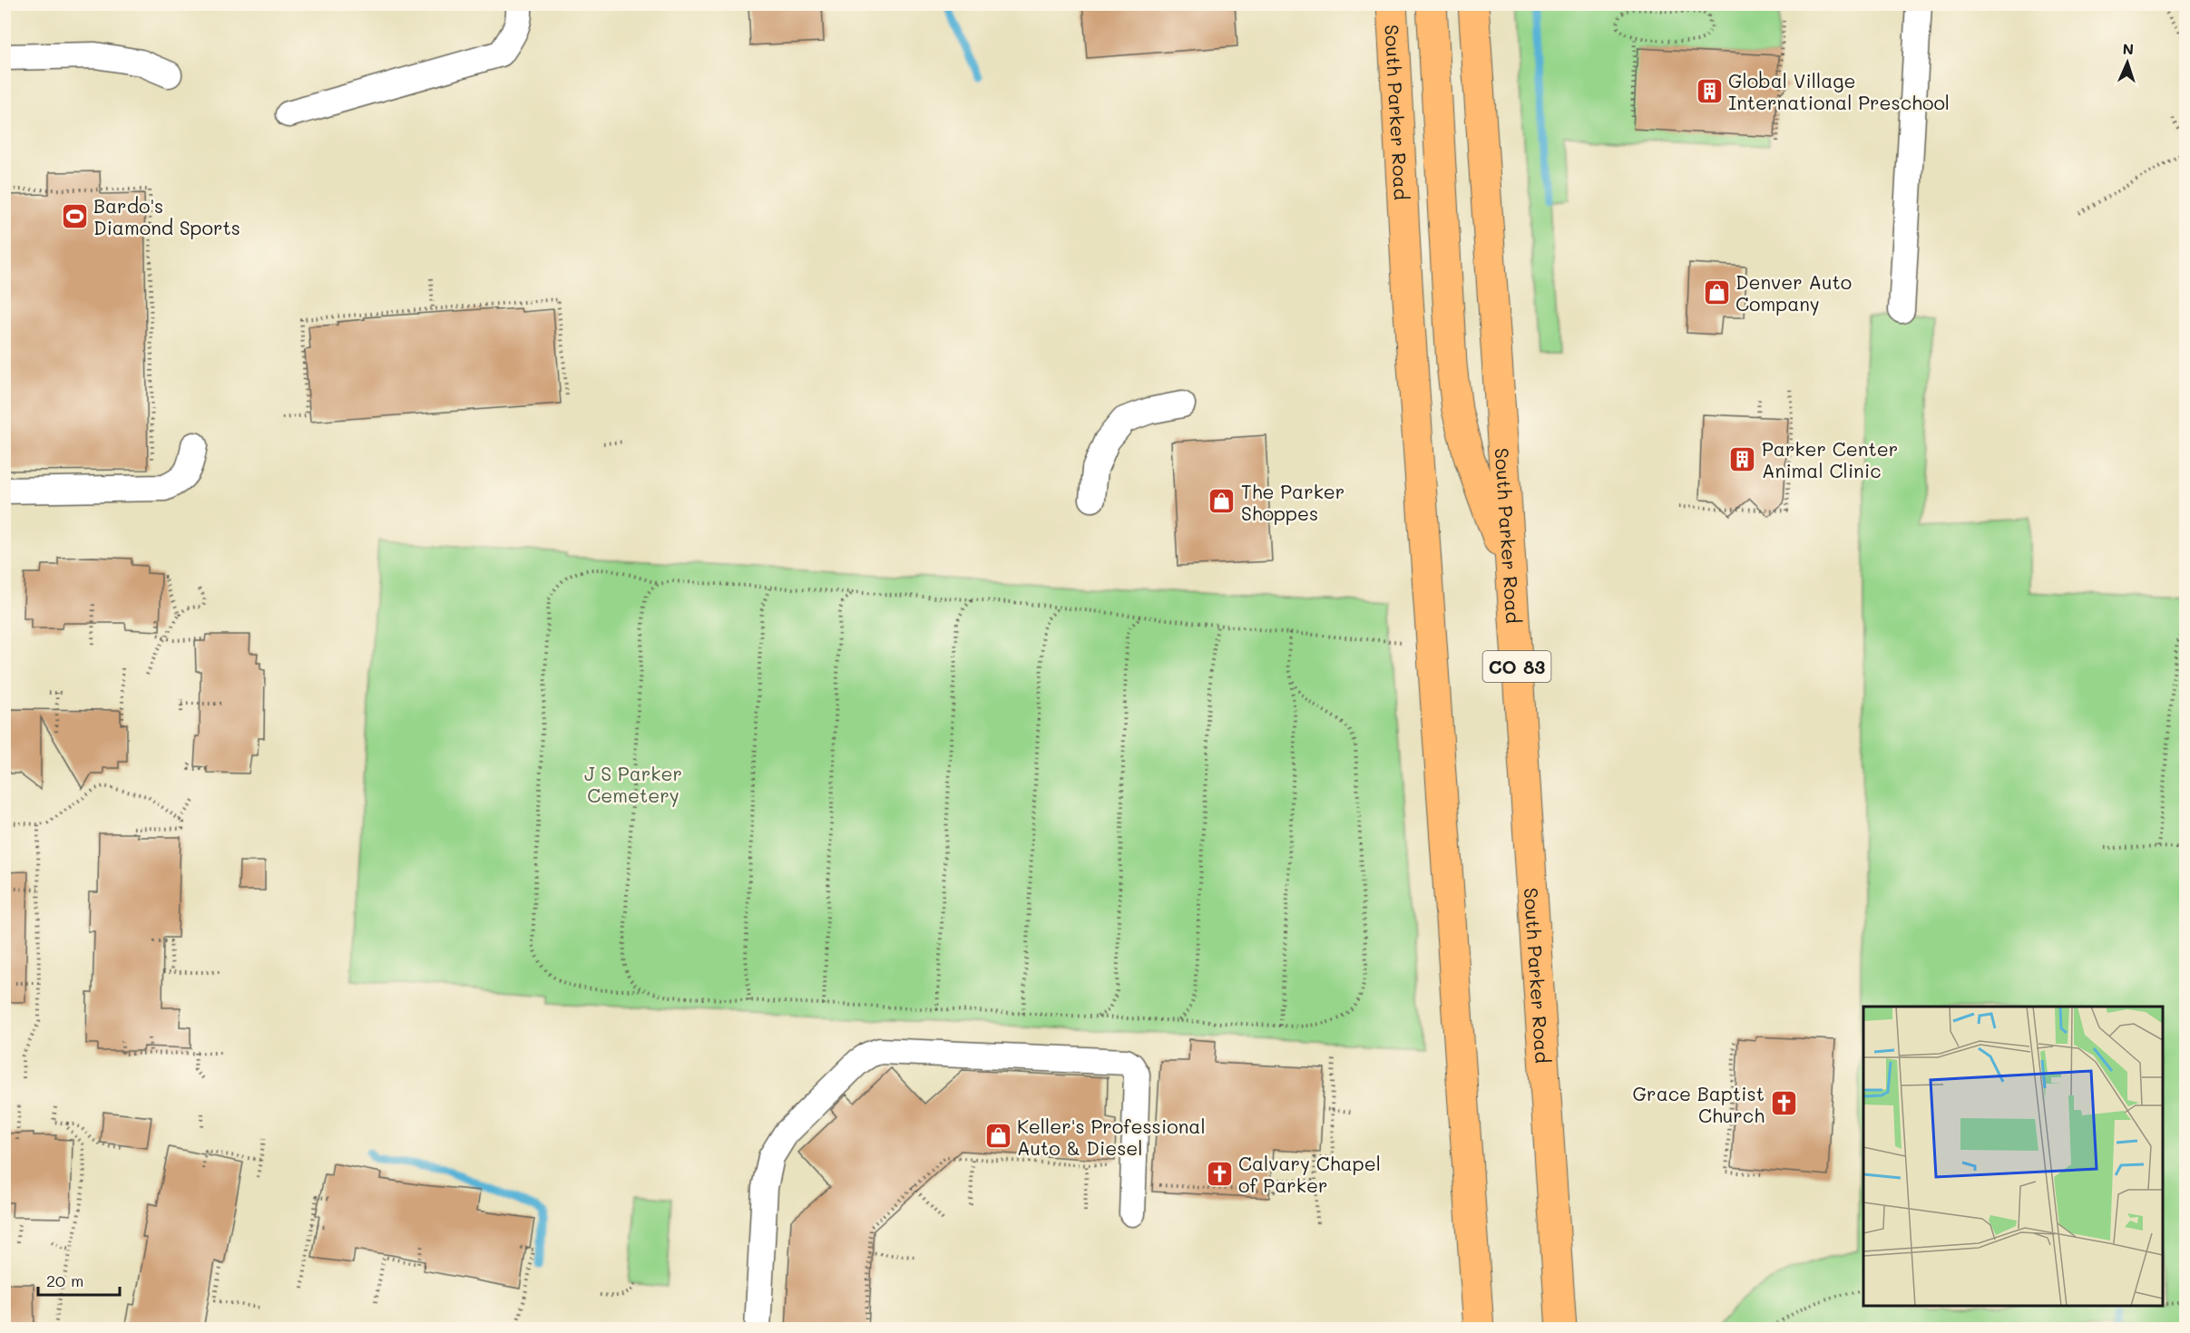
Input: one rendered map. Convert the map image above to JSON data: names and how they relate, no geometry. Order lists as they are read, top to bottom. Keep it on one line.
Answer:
{"streets":{"highway":["South Parker Road","CO 83"]},"parks":["J S Parker Cemetery"],"places":{"building":["Global Village International Preschool","Parker Center Animal Clinic"],"sports":["Bardo's Diamond Sports"],"shop":["Denver Auto Company","The Parker Shoppes","Keller's Professional Auto & Diesel"],"church":["Grace Baptist Church","Calvary Chapel of Parker"]},"scale_bar":"20 m","north":"top"}
